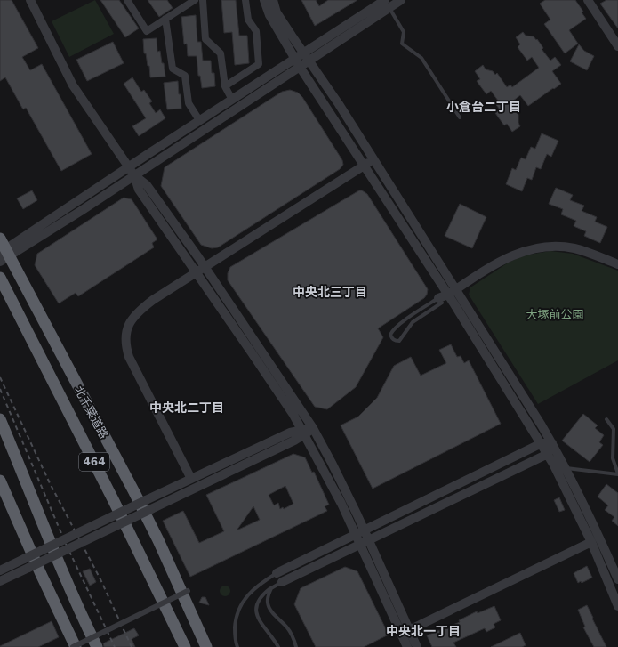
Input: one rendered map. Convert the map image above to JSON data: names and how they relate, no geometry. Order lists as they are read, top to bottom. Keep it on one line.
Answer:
{"streets":{"highway":["北千葉道路","464"]},"districts":["小倉台二丁目","中央北三丁目","中央北二丁目","中央北一丁目"],"parks":["大塚前公園"]}
